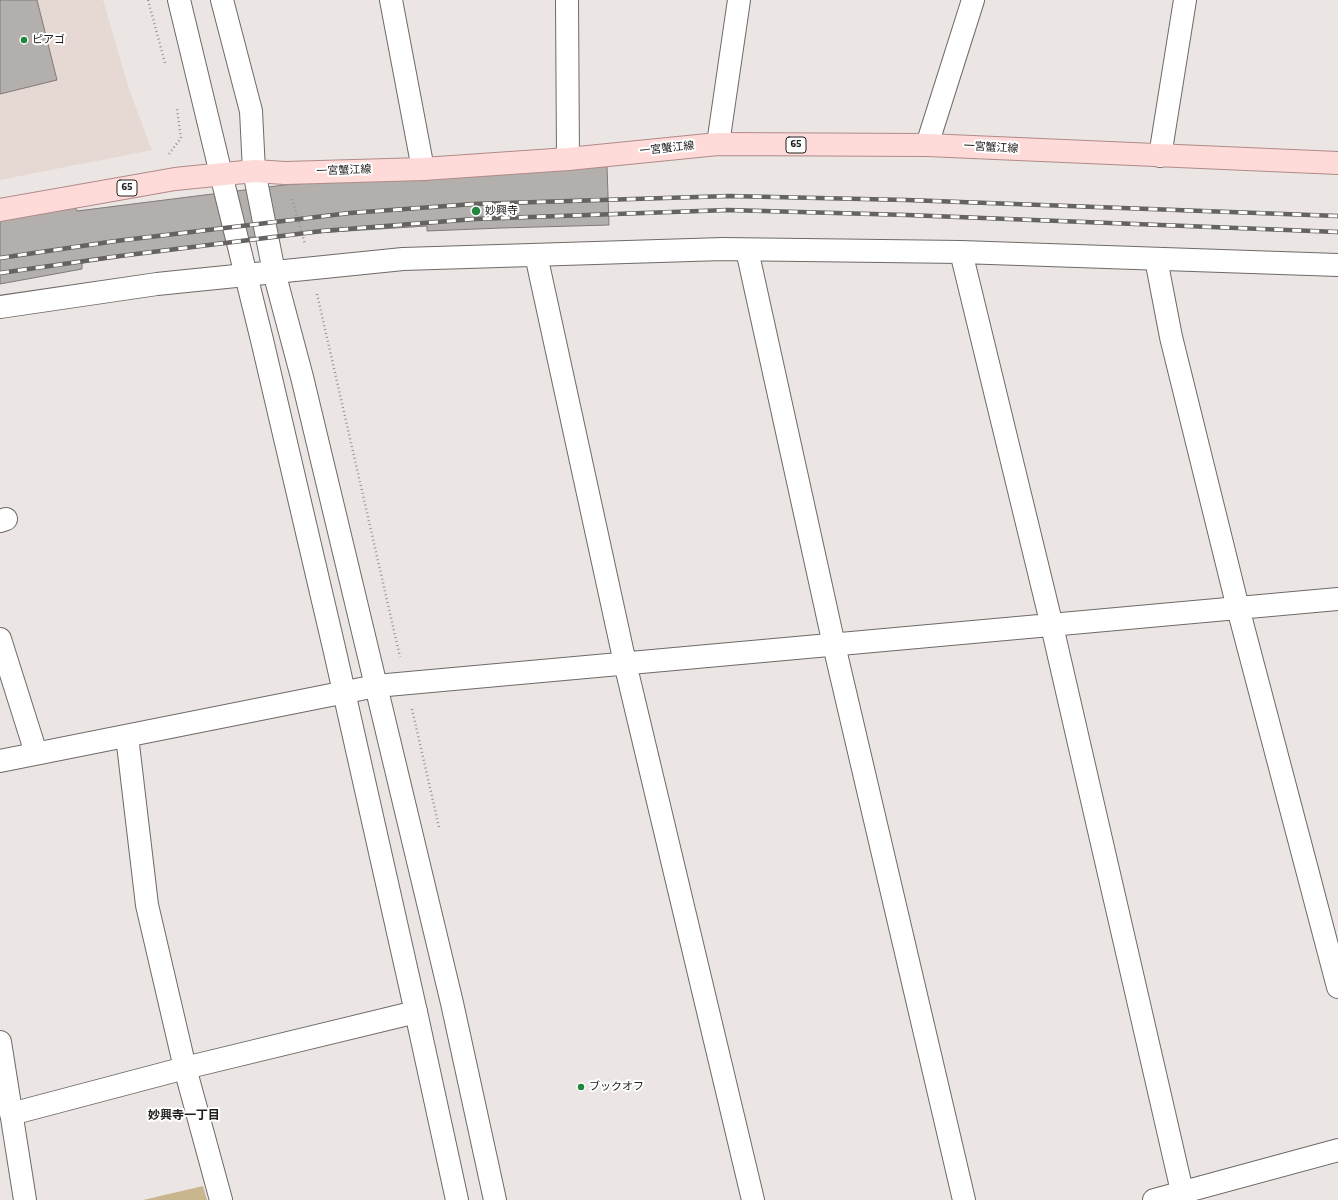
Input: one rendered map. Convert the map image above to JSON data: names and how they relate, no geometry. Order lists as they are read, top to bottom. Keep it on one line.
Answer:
{"streets":{"main road":["65","一宮蟹江線"]},"districts":["妙興寺一丁目"],"places":["ピアゴ","妙興寺","ブックオフ"]}
